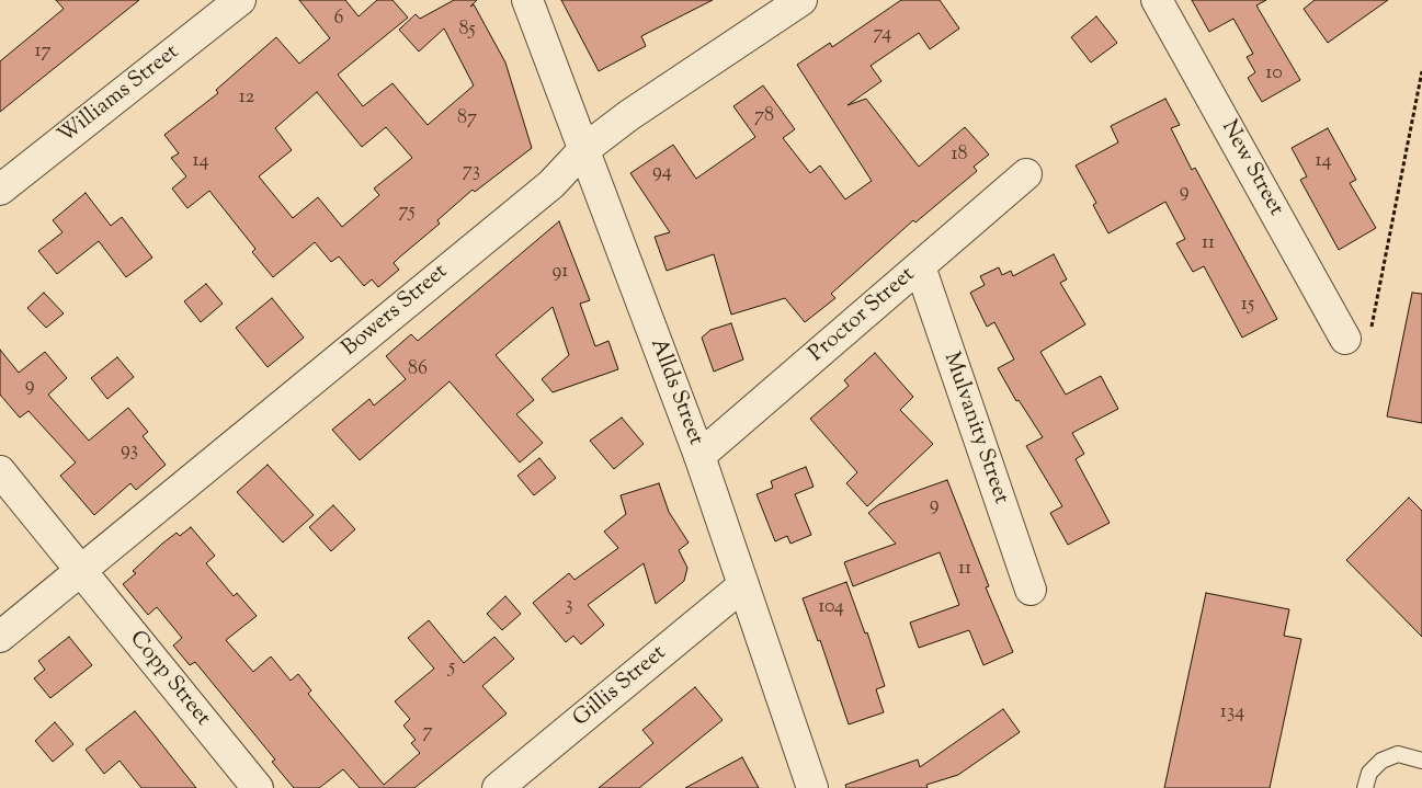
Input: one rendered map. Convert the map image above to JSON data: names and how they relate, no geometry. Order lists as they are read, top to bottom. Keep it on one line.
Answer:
{"streets":{"street":["Williams Street","New Street","Bowers Street","Proctor Street","Allds Street","Mulvanity Street","Copp Street","Gillis Street"]},"crossings":[["Bowers Street","Allds Street"],["Bowers Street","Copp Street"],["Proctor Street","Allds Street"],["Proctor Street","Mulvanity Street"],["Allds Street","Gillis Street"]],"house_numbers":["6","85","74","17","10","12","78","87","18","14","14","73","94","9","75","11","91","15","86","9","93","9","11","3","104","5","134","7"]}
